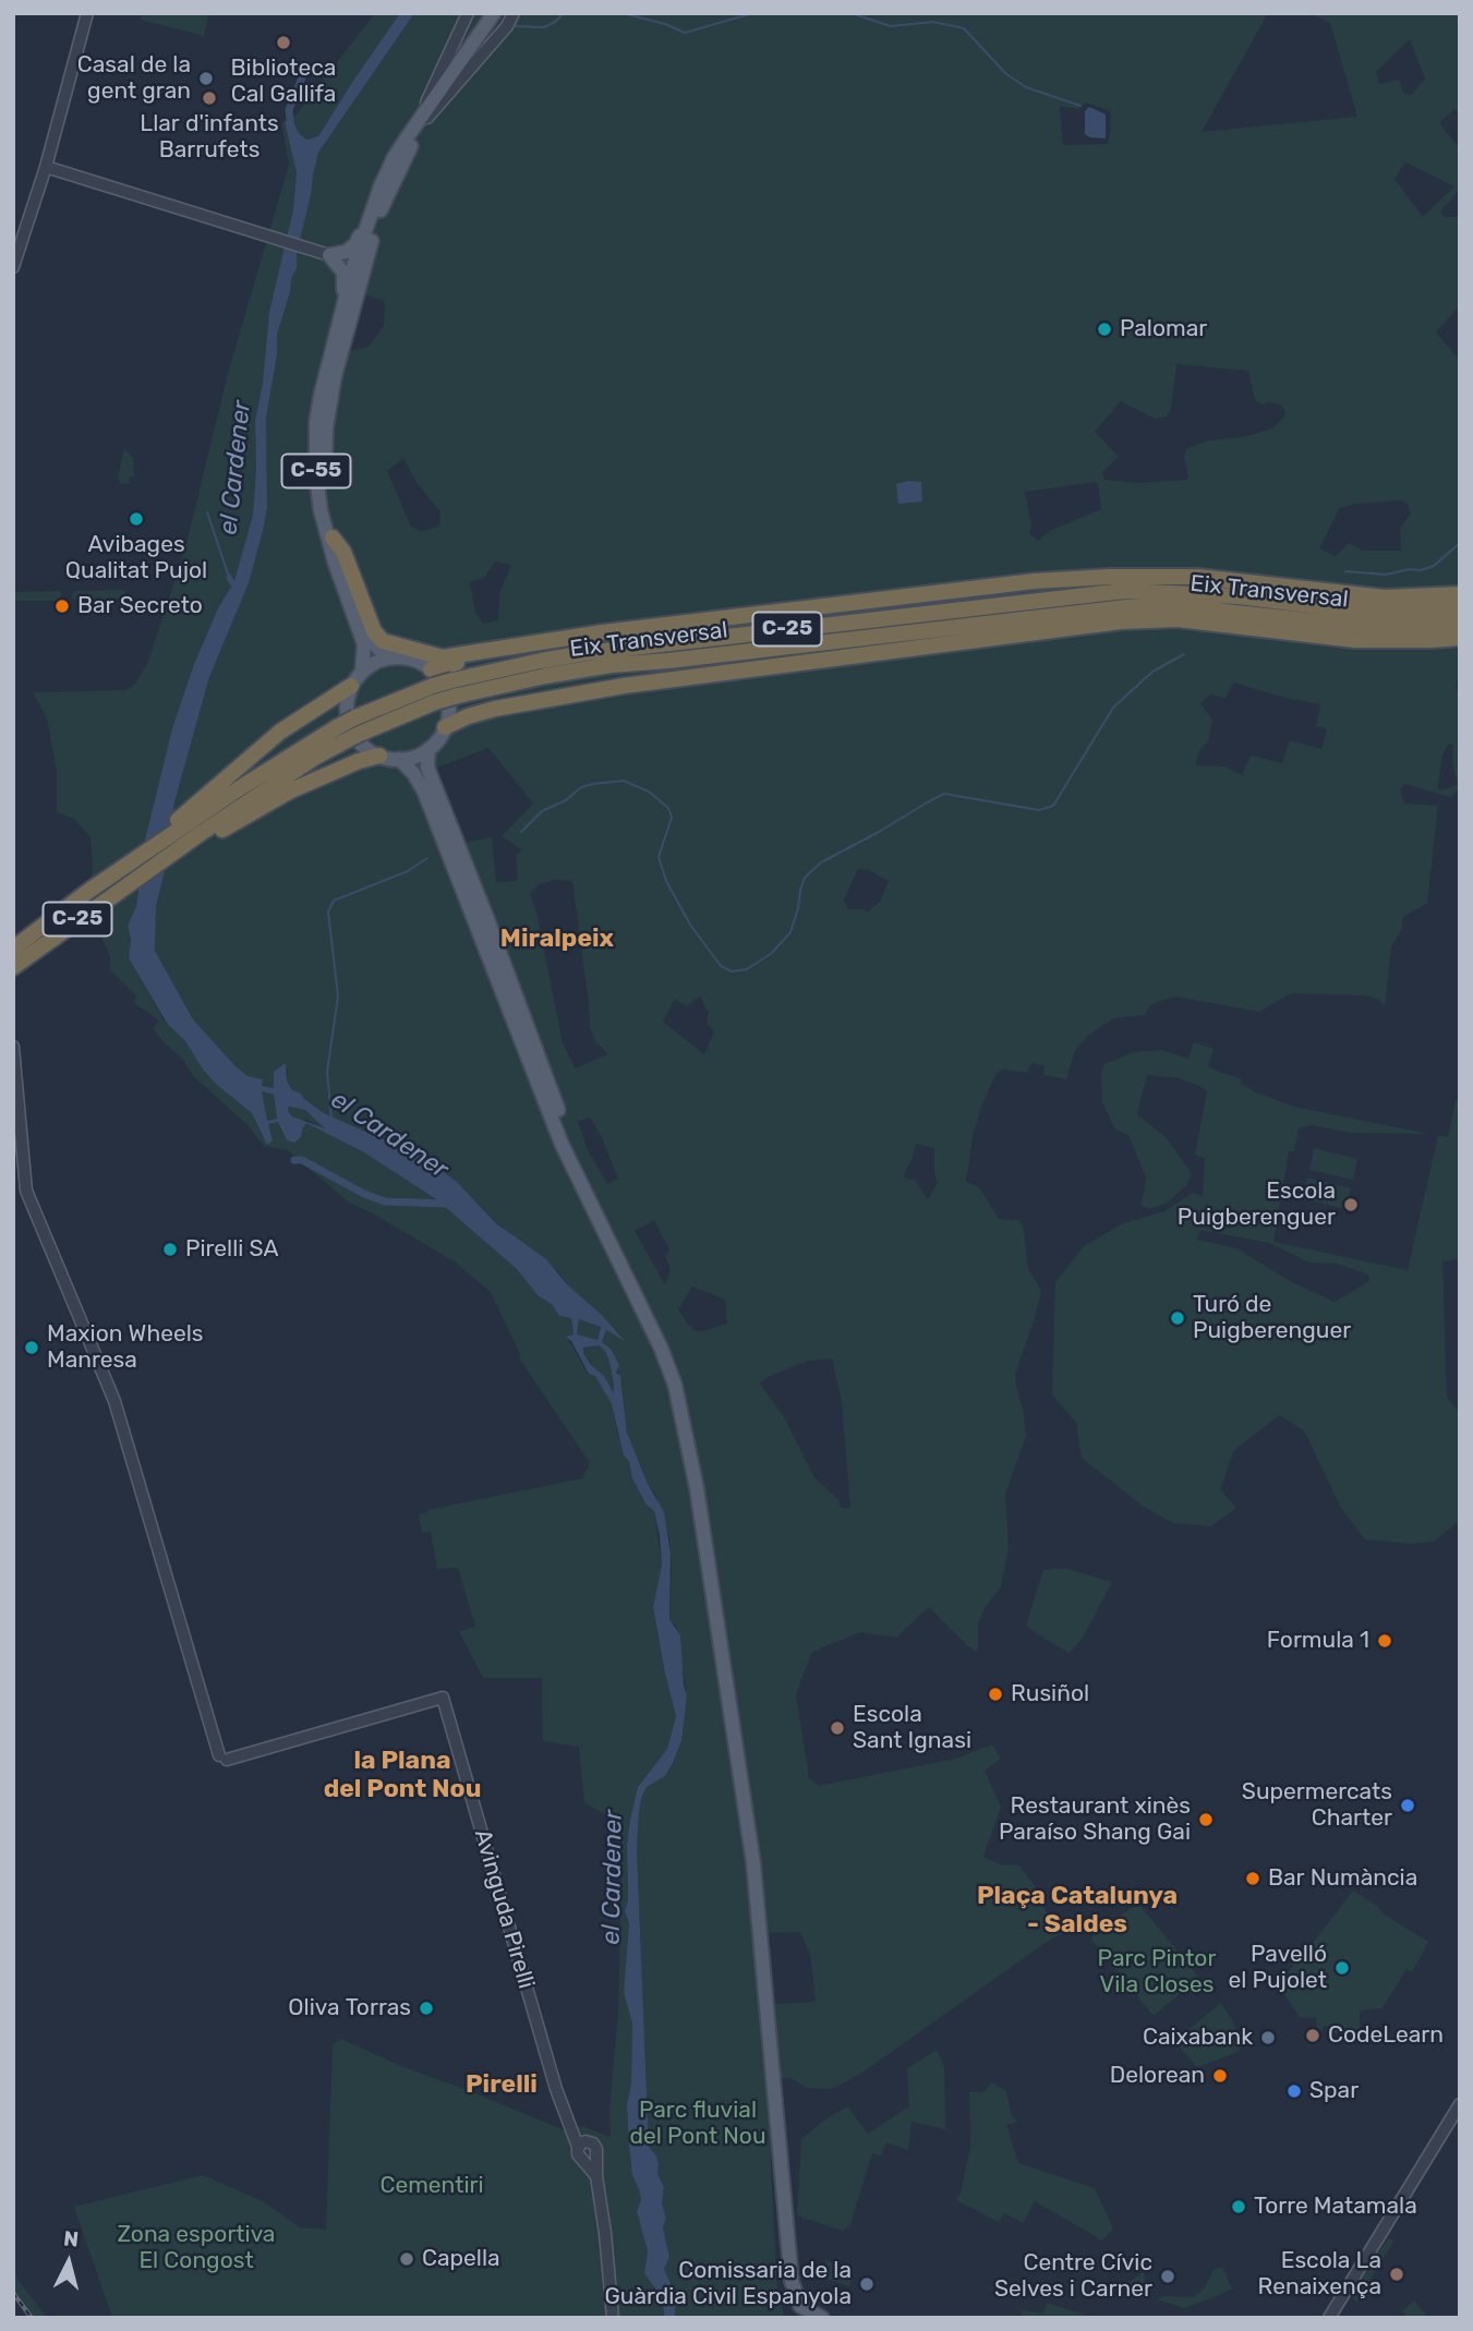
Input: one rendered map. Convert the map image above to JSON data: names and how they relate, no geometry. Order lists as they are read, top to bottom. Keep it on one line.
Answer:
{"streets":{"highway":["Eix Transversal","C-25"],"main road":["C-55"],"street":["Avinguda Pirelli"]},"crossings":[["Eix Transversal","C-25"]],"districts":["Miralpeix","la Plana del Pont Nou","Plaça Catalunya - Saldes","Pirelli"],"water":["el Cardener"],"parks":["Parc Pintor Vila Closes","Parc fluvial del Pont Nou","Cementiri","Zona esportiva El Congost"],"places":["Biblioteca Cal Gallifa","Casal de la gent gran","Llar d'infants Barrufets","Palomar","Avibages Qualitat Pujol","Bar Secreto","Escola Puigberenguer","Pirelli SA","Turó de Puigberenguer","Maxion Wheels Manresa","Formula 1","Rusiñol","Escola Sant Ignasi","Supermercats Charter","Restaurant xinès Paraíso Shang Gai","Bar Numància","Pavelló el Pujolet","Oliva Torras","CodeLearn","Caixabank","Delorean","Spar","Torre Matamala","Capella","Escola La Renaixença","Centre Cívic Selves i Carner","Comissaria de la Guàrdia Civil Espanyola"],"north":"top"}
